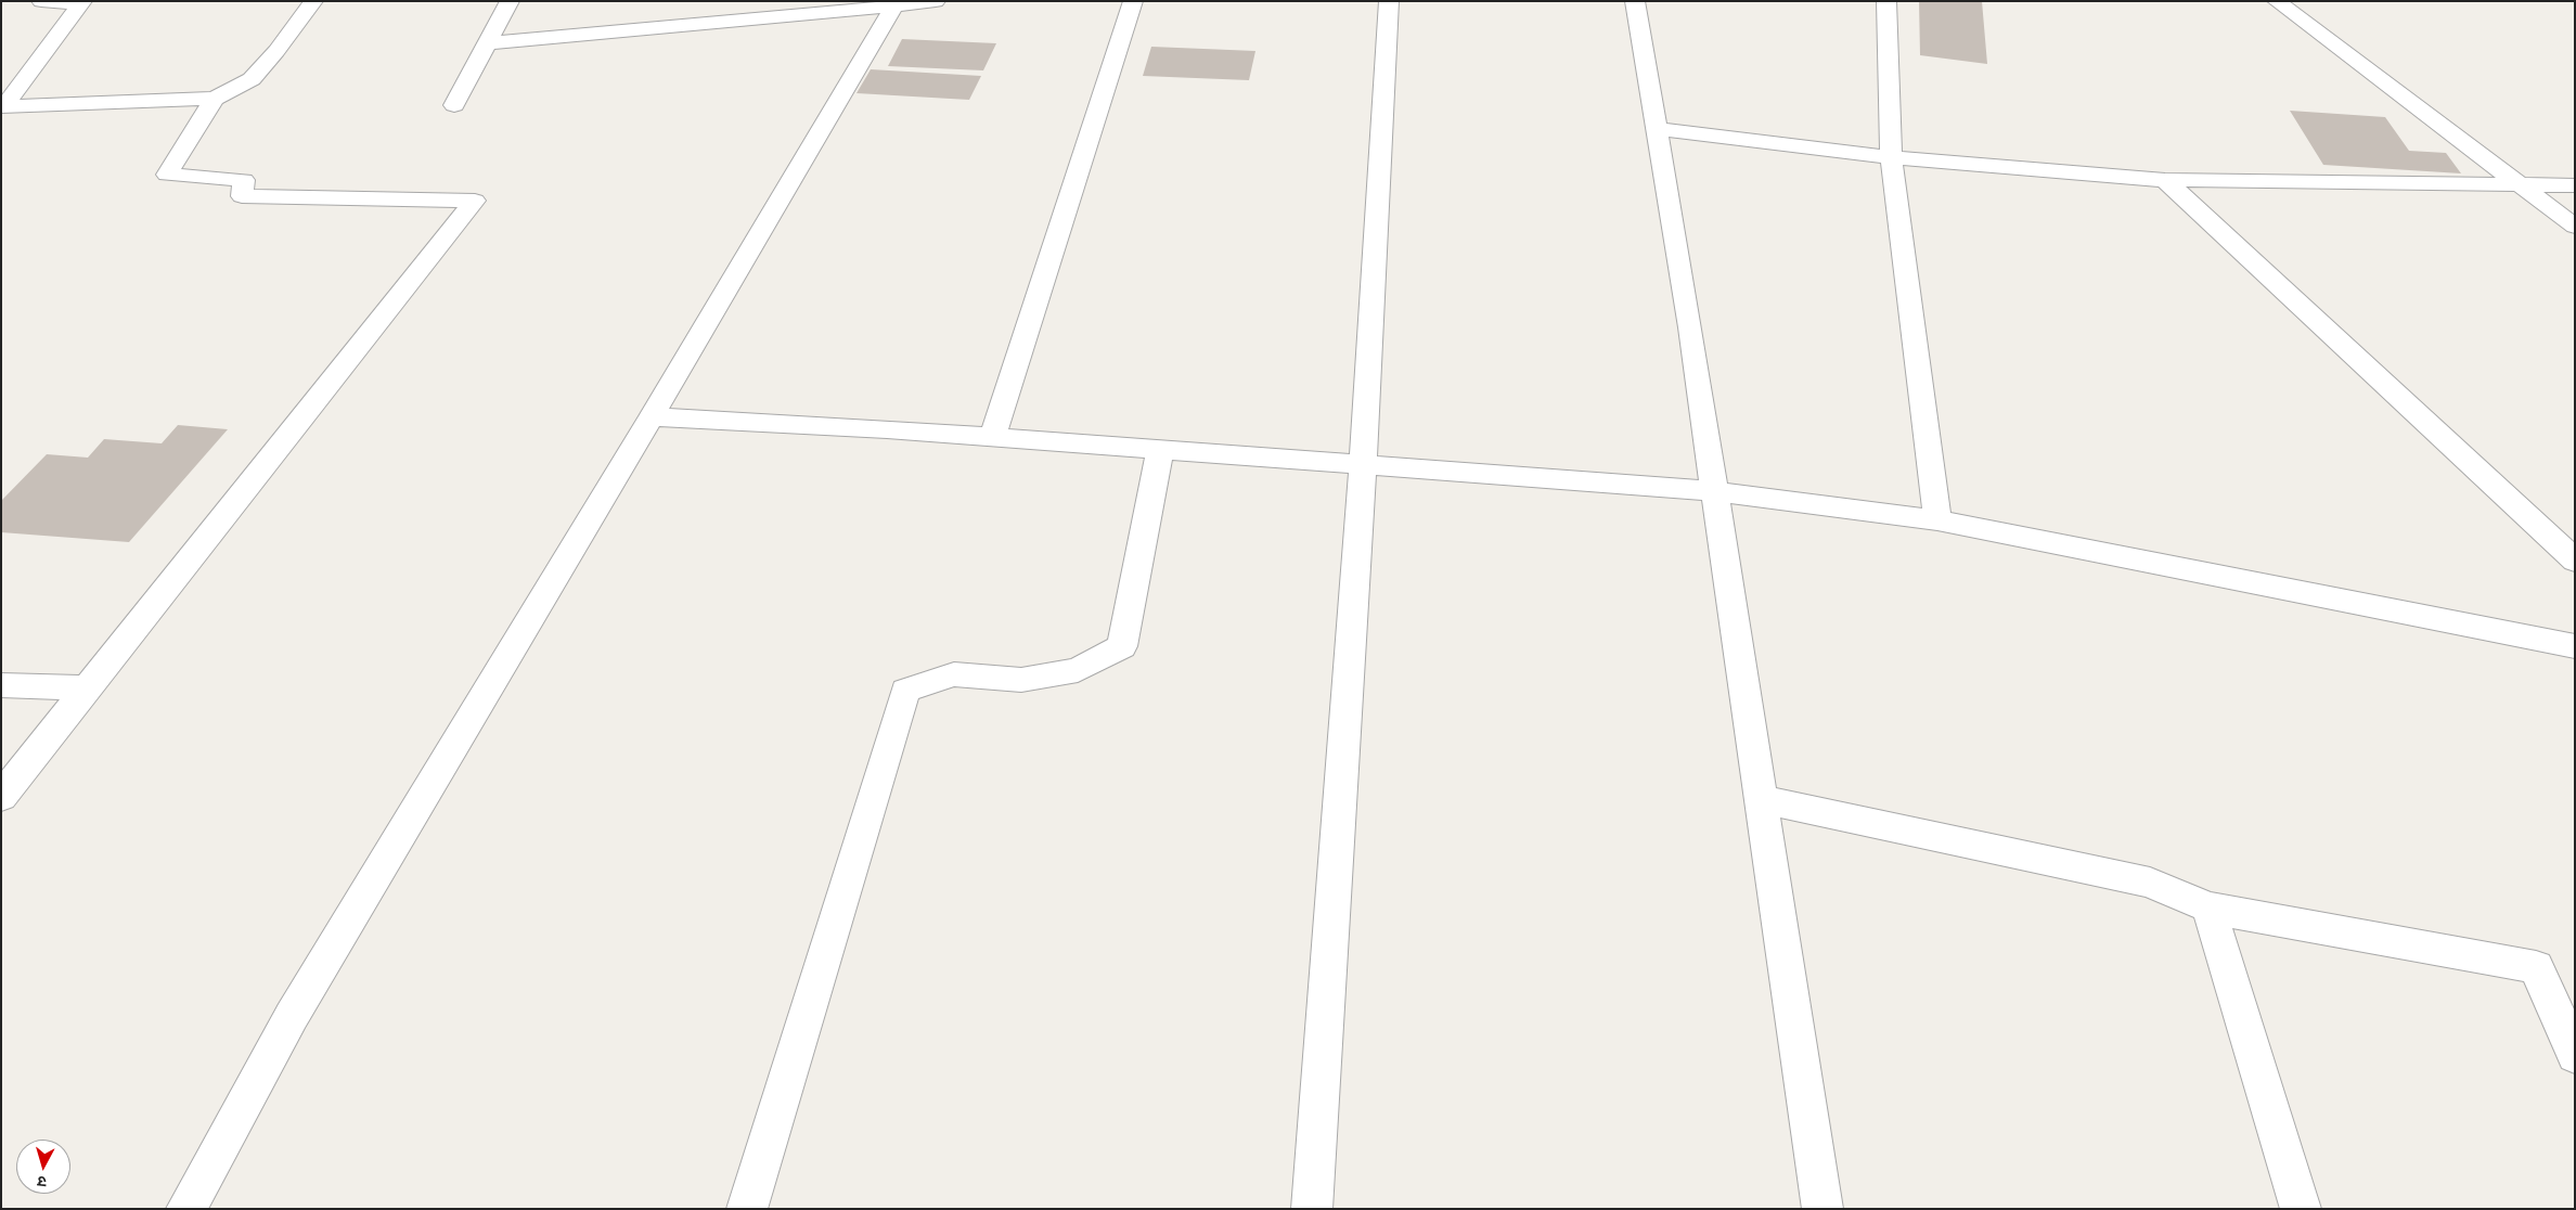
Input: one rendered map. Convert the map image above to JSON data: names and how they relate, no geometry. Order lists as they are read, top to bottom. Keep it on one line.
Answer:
{"north":"bottom"}
